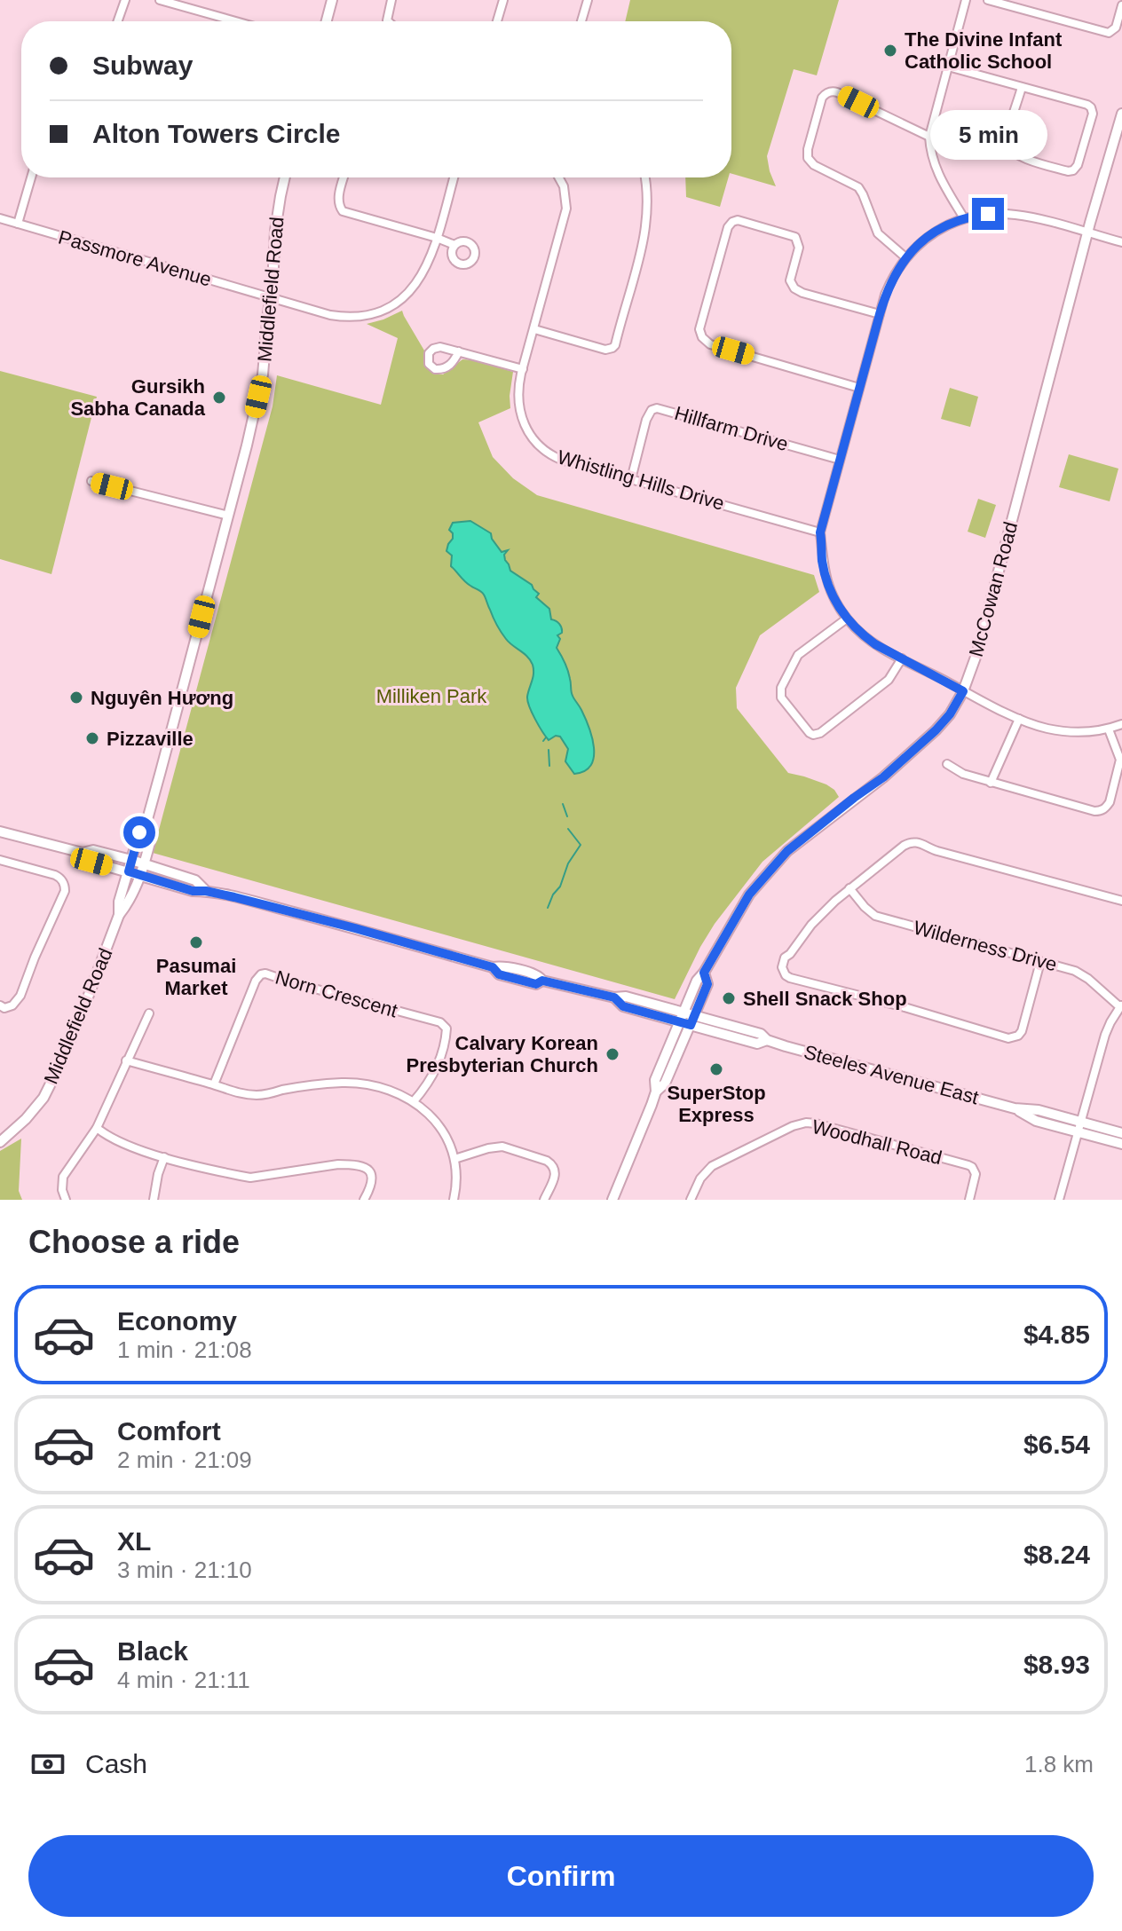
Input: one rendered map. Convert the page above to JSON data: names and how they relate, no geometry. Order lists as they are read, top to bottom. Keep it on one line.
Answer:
{"streets":{"main road":["Middlefield Road","McCowan Road","Steeles Avenue East"],"street":["Passmore Avenue","Hillfarm Drive","Whistling Hills Drive","Wilderness Drive","Norn Crescent","Woodhall Road"]},"crossings":[["Passmore Avenue","Middlefield Road"],["Middlefield Road","Steeles Avenue East"],["Hillfarm Drive","Whistling Hills Drive"],["McCowan Road","Steeles Avenue East"]],"parks":["Milliken Park"],"places":["The Divine Infant Catholic School","Gursikh Sabha Canada","Nguyên Hương","Pizzaville","Pasumai Market","Shell Snack Shop","Calvary Korean Presbyterian Church","SuperStop Express"],"page":{"banner":["Subway","Alton Towers Circle"],"bubble":"5 min","heading":"Choose a ride","list":[{"name":"Economy","note":"1 min · 21:08","value":"$4.85"},{"name":"Comfort","note":"2 min · 21:09","value":"$6.54"},{"name":"XL","note":"3 min · 21:10","value":"$8.24"},{"name":"Black","note":"4 min · 21:11","value":"$8.93"}],"pay":["Cash","1.8 km"],"buttons":"Confirm"}}
